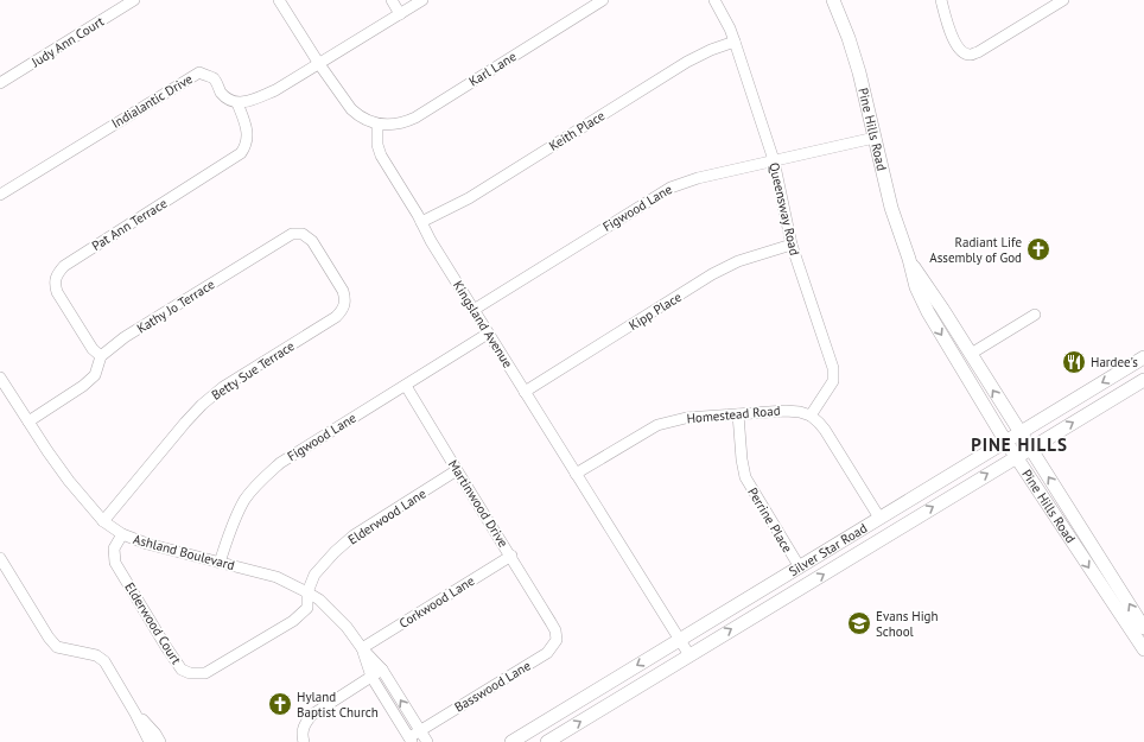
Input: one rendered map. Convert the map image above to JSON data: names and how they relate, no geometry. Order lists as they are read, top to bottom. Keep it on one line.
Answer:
{"streets":{"main road":["Pine Hills Road","Silver Star Road"],"street":["Judy Ann Court","Karl Lane","Indialantic Drive","Keith Place","Figwood Lane","Queensway Road","Pat Ann Terrace","Kathy Jo Terrace","Kipp Place","Kingsland Avenue","Betty Sue Terrace","Homestead Road","Martinwood Drive","Elderwood Lane","Perrine Place","Ashland Boulevard","Corkwood Lane","Elderwood Court","Basswood Lane"]},"crossings":[["Karl Lane","Kingsland Avenue"],["Indialantic Drive","Pat Ann Terrace"],["Pine Hills Road","Figwood Lane"],["Pine Hills Road","Silver Star Road"],["Keith Place","Queensway Road"],["Keith Place","Kingsland Avenue"],["Figwood Lane","Queensway Road"],["Figwood Lane","Kingsland Avenue"],["Figwood Lane","Martinwood Drive"],["Figwood Lane","Ashland Boulevard"],["Queensway Road","Kipp Place"],["Queensway Road","Homestead Road"],["Pat Ann Terrace","Kathy Jo Terrace"],["Kathy Jo Terrace","Betty Sue Terrace"],["Kathy Jo Terrace","Ashland Boulevard"],["Kipp Place","Kingsland Avenue"],["Kingsland Avenue","Homestead Road"],["Kingsland Avenue","Silver Star Road"],["Betty Sue Terrace","Ashland Boulevard"],["Homestead Road","Perrine Place"],["Martinwood Drive","Elderwood Lane"],["Martinwood Drive","Corkwood Lane"],["Martinwood Drive","Basswood Lane"],["Elderwood Lane","Ashland Boulevard"],["Elderwood Lane","Elderwood Court"],["Perrine Place","Silver Star Road"],["Ashland Boulevard","Corkwood Lane"],["Ashland Boulevard","Elderwood Court"],["Ashland Boulevard","Basswood Lane"]],"districts":["PINE HILLS"],"places":{"church":["Radiant Life Assembly of God","Hyland Baptist Church"],"restaurant":["Hardee's"],"school or university":["Evans High School"]}}
